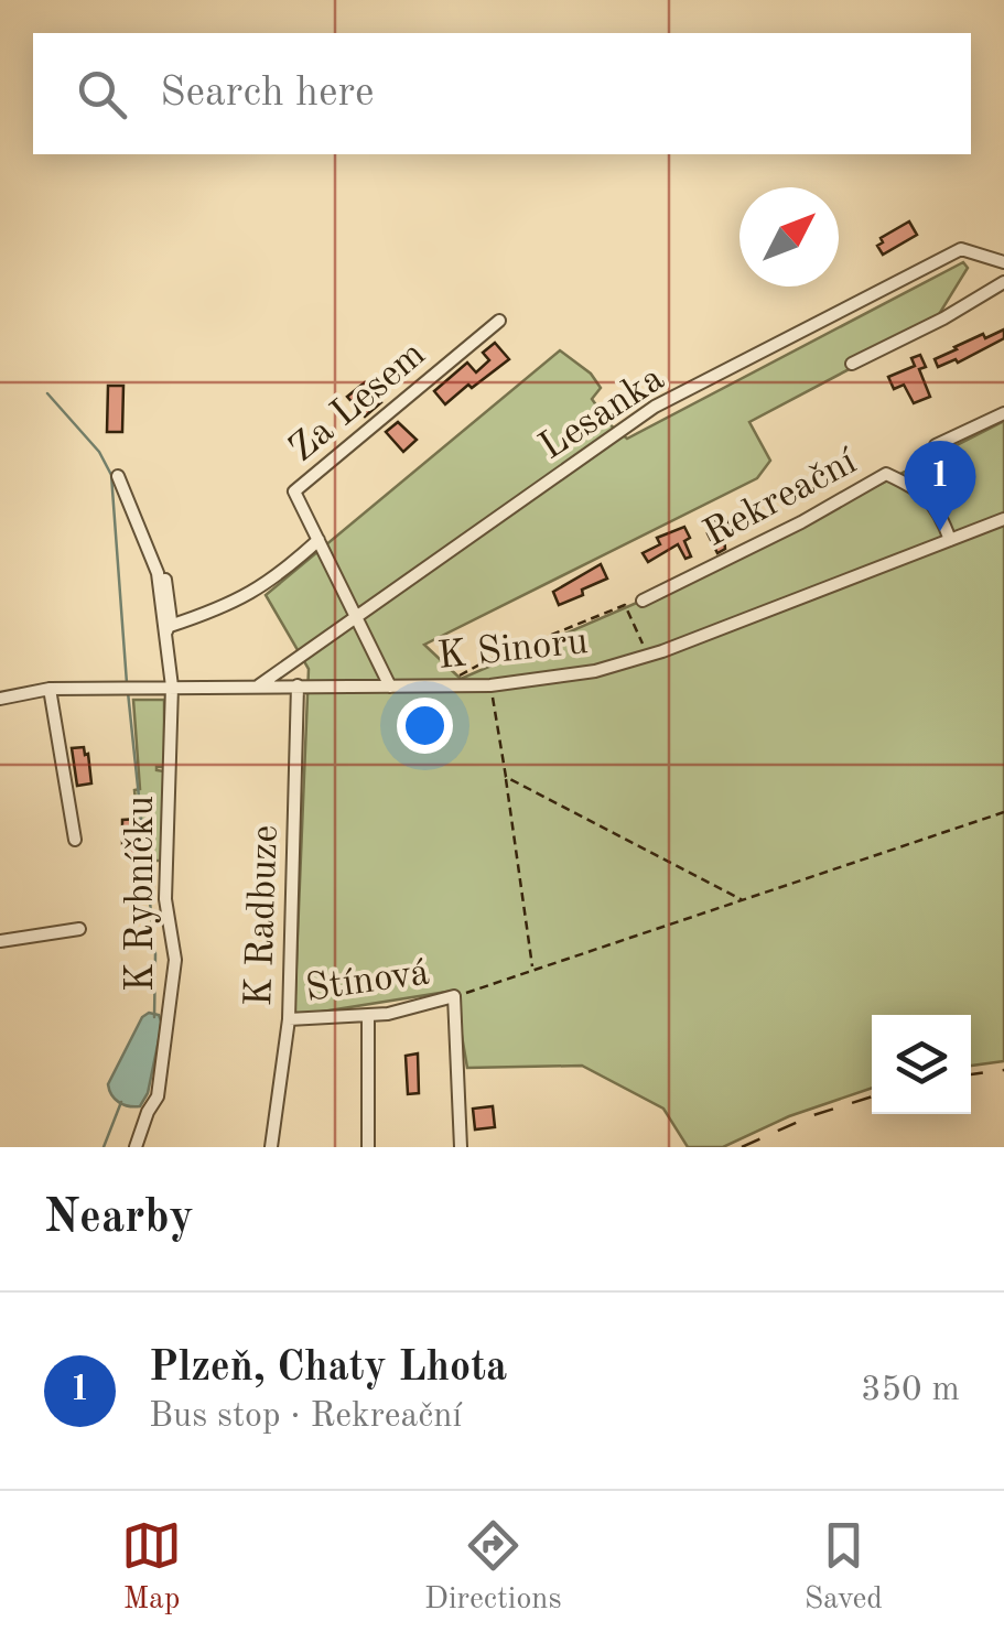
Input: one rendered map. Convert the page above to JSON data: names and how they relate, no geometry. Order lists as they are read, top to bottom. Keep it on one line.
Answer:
{"streets":{"street":["Za Lesem","Lesanka","Rekreační","K Sinoru","K Rybníčku","K Radbuze","Stínová"]},"crossings":[["Za Lesem","Lesanka"],["Za Lesem","K Sinoru"],["Lesanka","K Sinoru"],["K Sinoru","K Rybníčku"],["K Sinoru","K Radbuze"],["K Radbuze","Stínová"]],"north":"top right","page":{"search":"Search here","pins":"1","heading":"Nearby","list":[{"mark":"1","name":"Plzeň, Chaty Lhota","note":"Bus stop · Rekreační","value":"350 m"}],"nav":["Map","Directions","Saved"]}}
